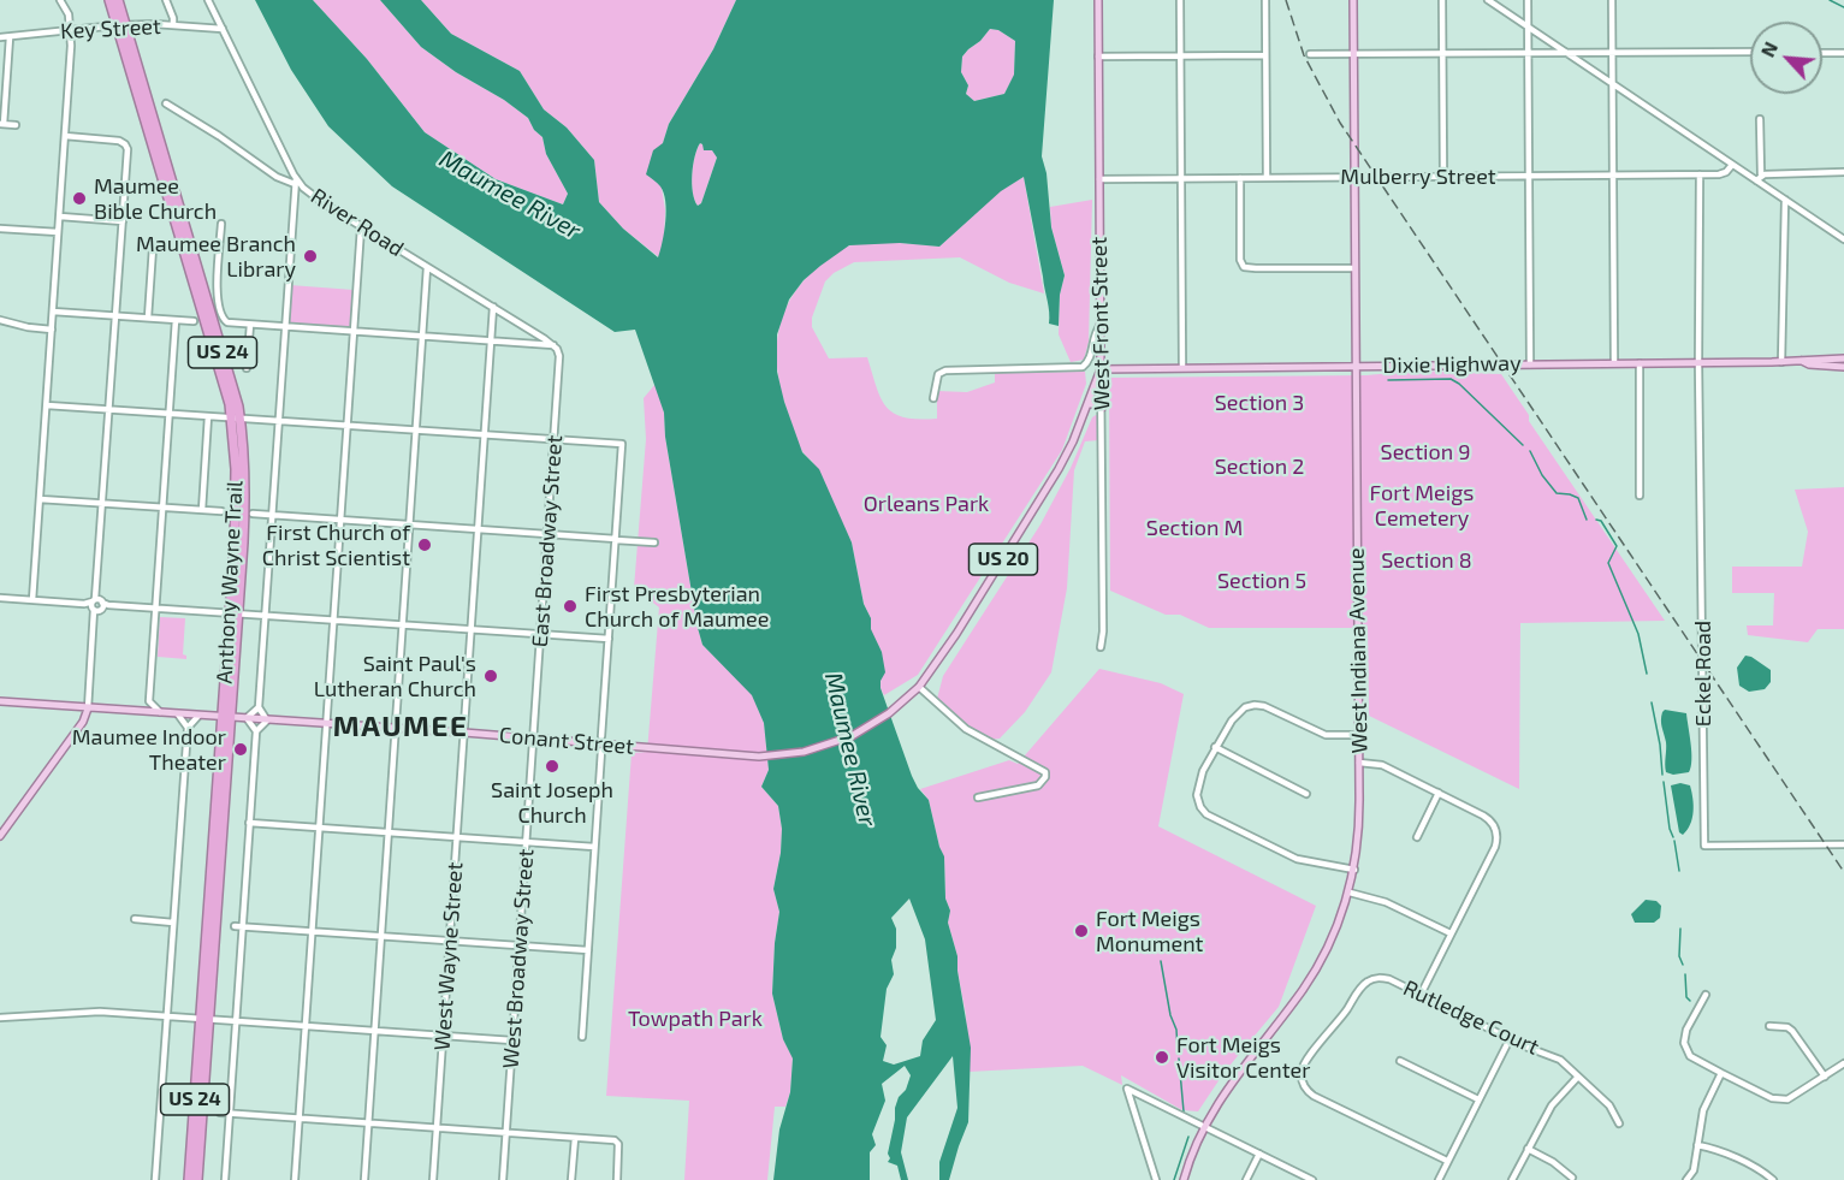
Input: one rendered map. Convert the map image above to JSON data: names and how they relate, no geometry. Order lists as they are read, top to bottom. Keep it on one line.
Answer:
{"streets":{"highway":["US 24","Anthony Wayne Trail"],"main road":["West Front Street","Dixie Highway","US 20","West Indiana Avenue","Conant Street"],"street":["Key Street","Mulberry Street","River Road","East Broadway Street","Eckel Road","West Wayne Street","West Broadway Street","Rutledge Court"]},"crossings":[["Key Street","River Road"],["Key Street","Anthony Wayne Trail"],["Mulberry Street","West Front Street"],["Mulberry Street","West Indiana Avenue"],["River Road","East Broadway Street"],["River Road","West Wayne Street"],["West Front Street","Dixie Highway"],["West Front Street","US 20"],["Dixie Highway","US 20"],["Dixie Highway","West Indiana Avenue"],["Dixie Highway","Eckel Road"],["East Broadway Street","Conant Street"],["East Broadway Street","West Broadway Street"],["US 20","Conant Street"],["Anthony Wayne Trail","Conant Street"],["Conant Street","West Wayne Street"],["Conant Street","West Broadway Street"]],"districts":["MAUMEE"],"water":["Maumee River"],"parks":["Section 3","Section 9","Section 2","Fort Meigs Cemetery","Orleans Park","Section M","Section 8","Section 5","Towpath Park"],"places":["Maumee Bible Church","Maumee Branch Library","First Church of Christ Scientist","First Presbyterian Church of Maumee","Saint Paul's Lutheran Church","Maumee Indoor Theater","Saint Joseph Church","Fort Meigs Monument","Fort Meigs Visitor Center"],"north":"top left"}
